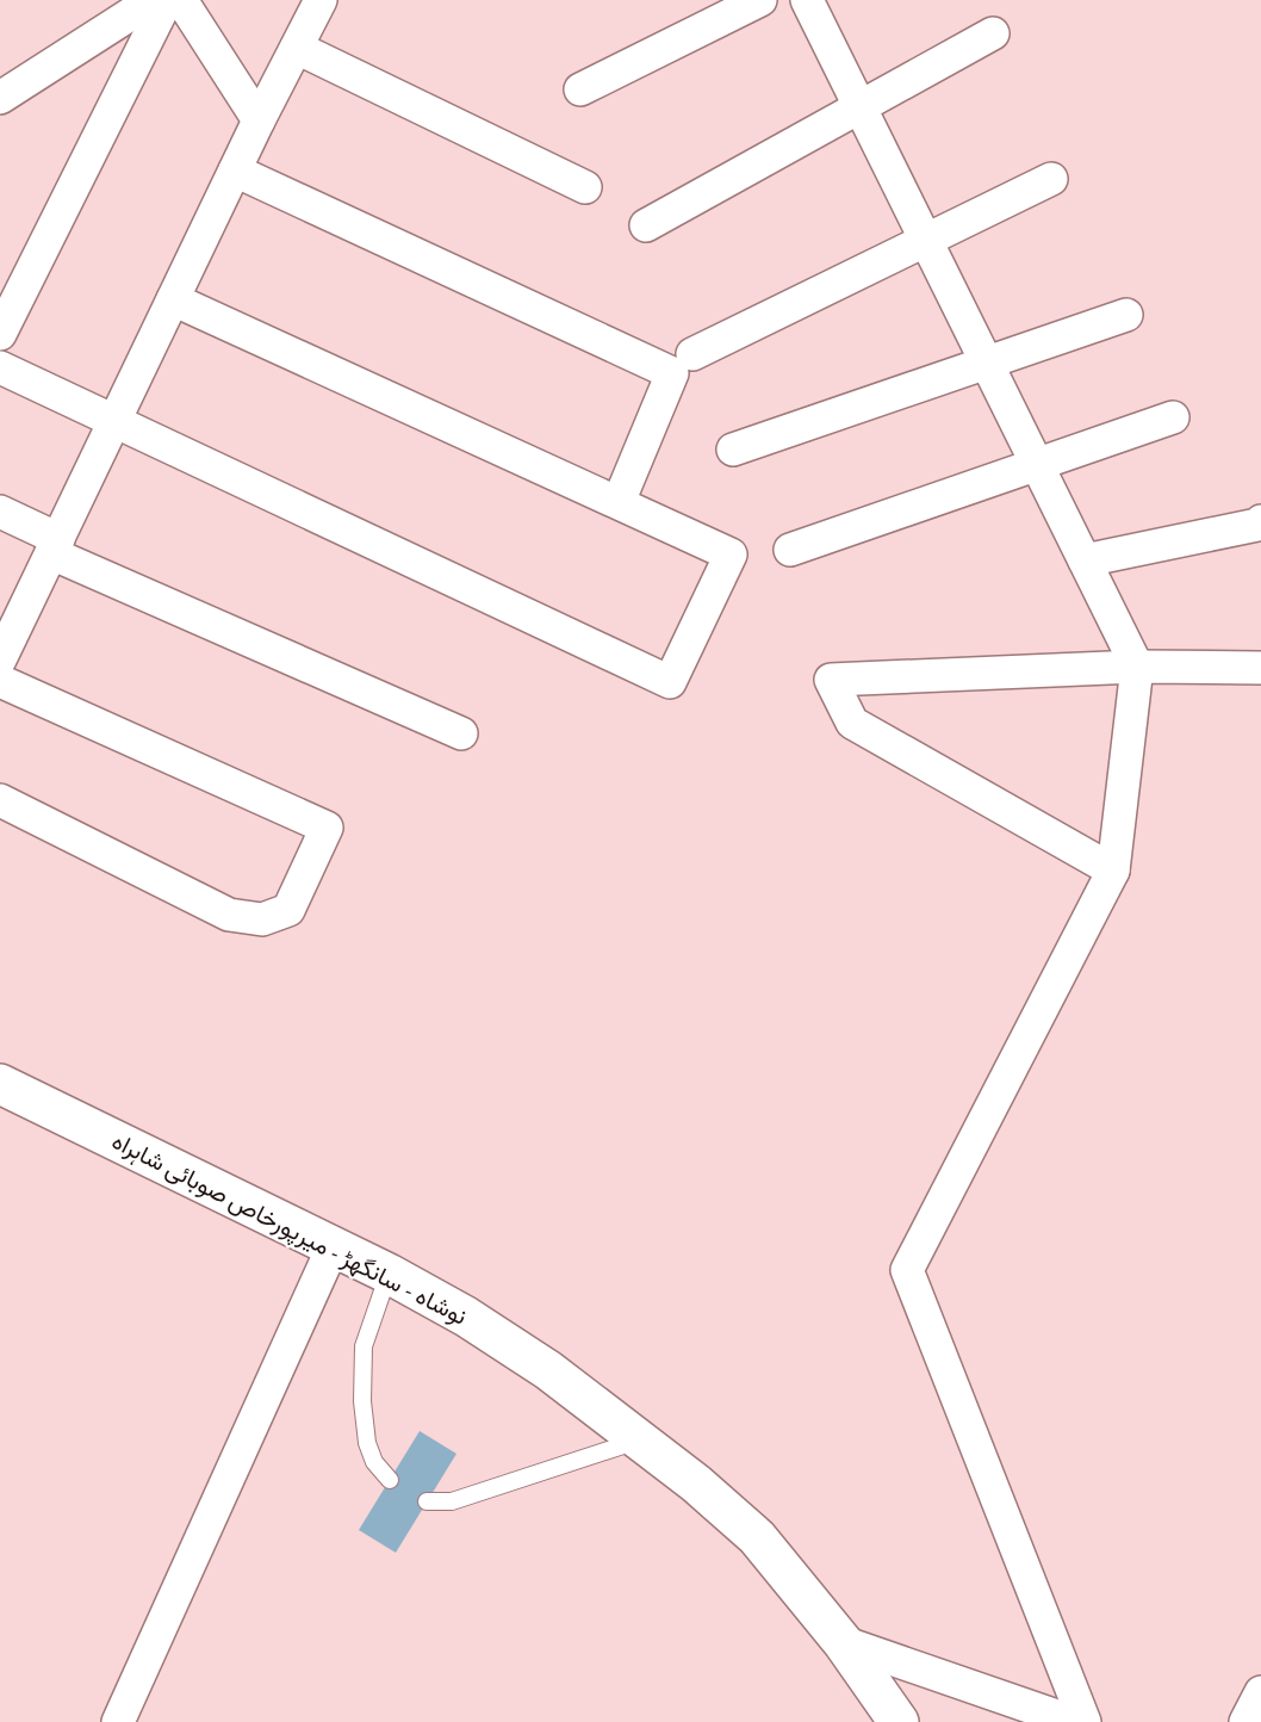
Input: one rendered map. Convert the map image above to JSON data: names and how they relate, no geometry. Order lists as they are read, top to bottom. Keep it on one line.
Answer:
{"streets":{"main road":["نوشاہ - سانگھڑ - میرپورخاص صوبائی شاہراہ"]}}
